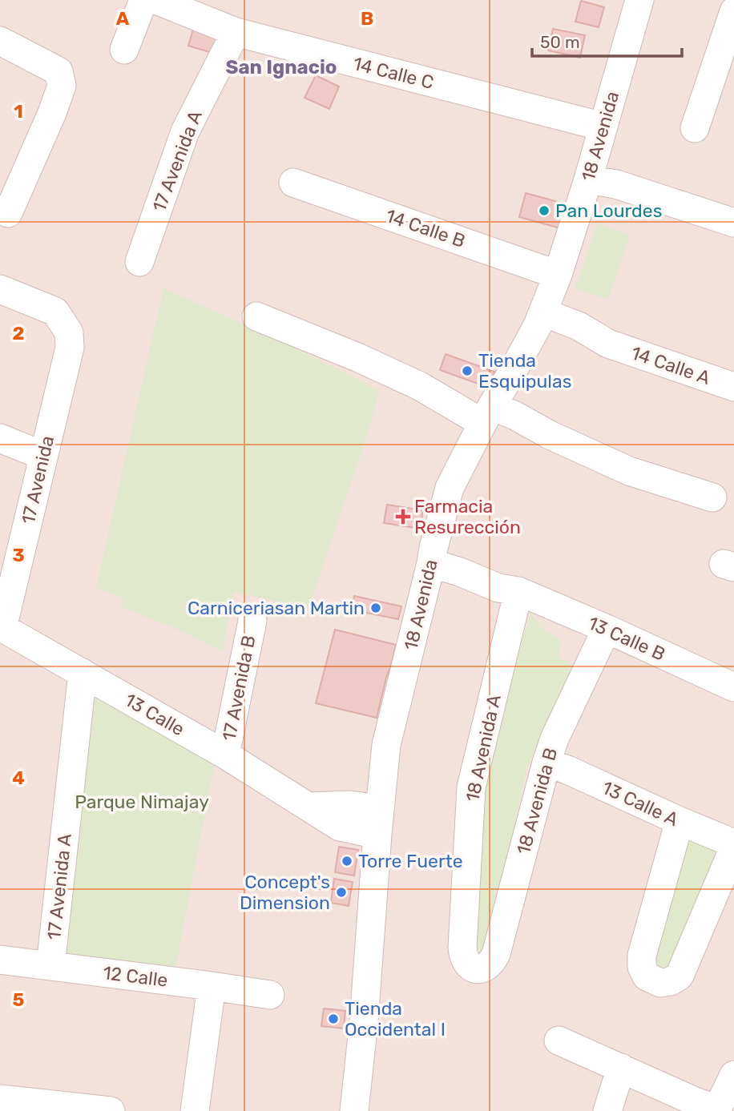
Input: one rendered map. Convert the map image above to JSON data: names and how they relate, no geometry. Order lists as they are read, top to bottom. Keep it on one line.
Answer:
{"streets":{"street":["14 Calle C","18 Avenida","17 Avenida A","14 Calle B","14 Calle A","17 Avenida","13 Calle B","17 Avenida B","13 Calle","18 Avenida A","18 Avenida B","13 Calle A","12 Calle"]},"crossings":[["14 Calle C","18 Avenida"],["14 Calle C","17 Avenida A"],["18 Avenida","14 Calle B"],["18 Avenida","14 Calle A"],["18 Avenida","13 Calle B"],["18 Avenida","13 Calle"],["17 Avenida A","13 Calle"],["17 Avenida A","12 Calle"],["17 Avenida","13 Calle"],["13 Calle B","18 Avenida A"],["13 Calle B","18 Avenida B"],["17 Avenida B","13 Calle"],["18 Avenida A","18 Avenida B"],["18 Avenida B","13 Calle A"]],"districts":["San Ignacio"],"parks":["Parque Nimajay"],"places":{"other":["Pan Lourdes","Tienda Esquipulas","Carniceriasan Martin","Torre Fuerte","Concept's Dimension","Tienda Occidental I"],"health":["Farmacia Resurección"]},"scale_bar":"50 m","grid":{"columns":["A","B"],"rows":["1","2","3","4","5"]}}
